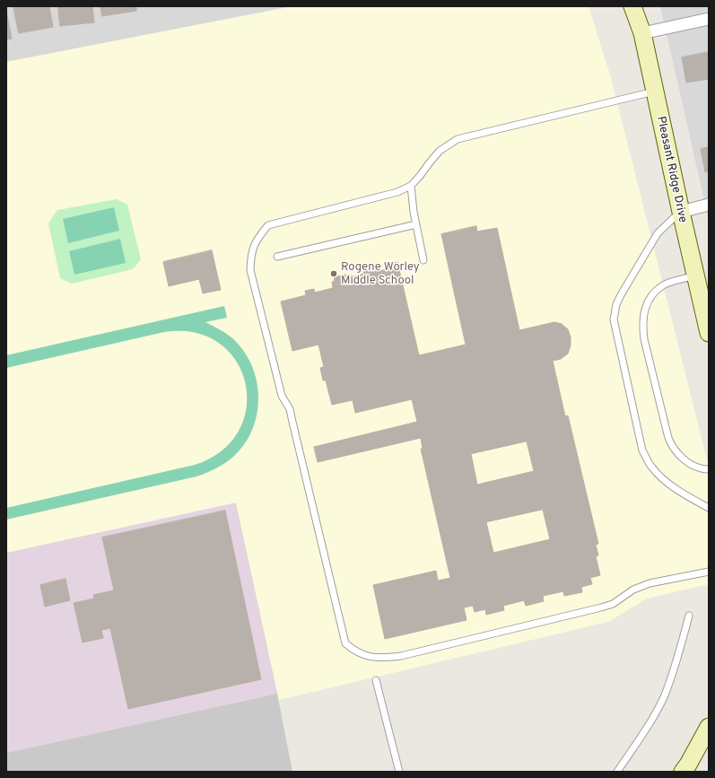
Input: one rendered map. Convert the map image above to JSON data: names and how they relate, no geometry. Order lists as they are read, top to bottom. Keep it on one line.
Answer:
{"streets":{"street":["Pleasant Ridge Drive"]},"places":["Rogene Worley Middle School"]}
